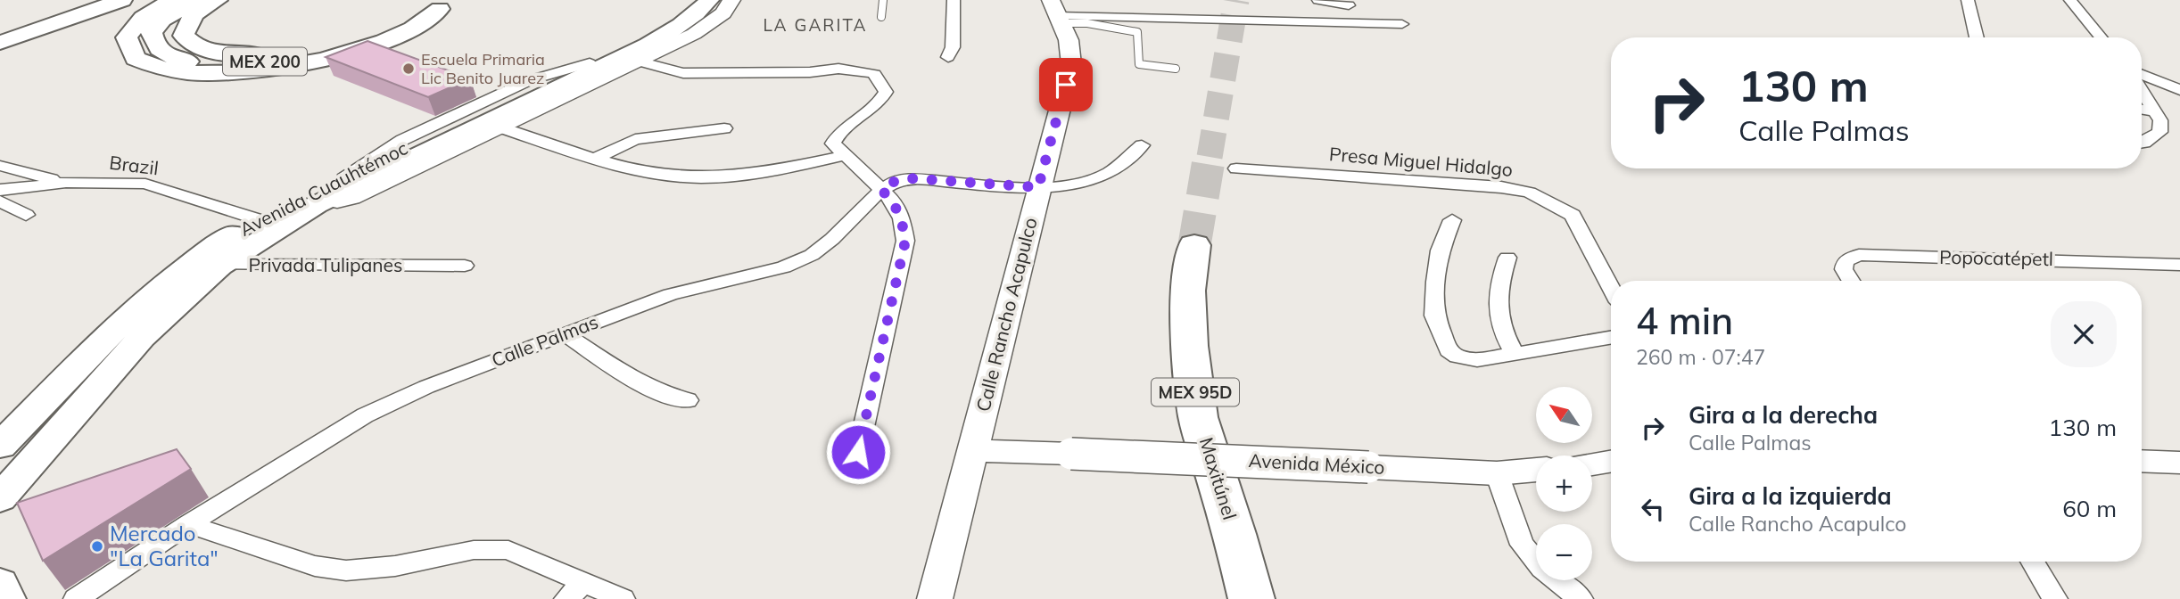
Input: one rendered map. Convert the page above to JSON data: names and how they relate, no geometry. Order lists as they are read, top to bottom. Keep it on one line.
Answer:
{"streets":{"highway":["MEX 95D","Maxitúnel"],"main road":["MEX 200","Avenida Cuauhtémoc","Calle Rancho Acapulco","Avenida México"],"street":["Presa Miguel Hidalgo","Brazil","Popocatépetl","Privada Tulipanes","Calle Palmas"]},"crossings":[["Brazil","Avenida Cuauhtémoc"],["Avenida Cuauhtémoc","Privada Tulipanes"],["Calle Rancho Acapulco","Calle Palmas"],["Calle Rancho Acapulco","Avenida México"],["MEX 95D","Maxitúnel"]],"districts":["LA GARITA"],"places":["Escuela Primaria Lic Benito Juarez","Mercado \"La Garita\""],"north":"top left","page":{"turn":["130 m","Calle Palmas"],"heading":["4 min","260 m · 07:47"],"map_buttons":["+","−"],"list":[{"name":"Gira a la derecha","note":"Calle Palmas","value":"130 m"},{"name":"Gira a la izquierda","note":"Calle Rancho Acapulco","value":"60 m"}]}}
